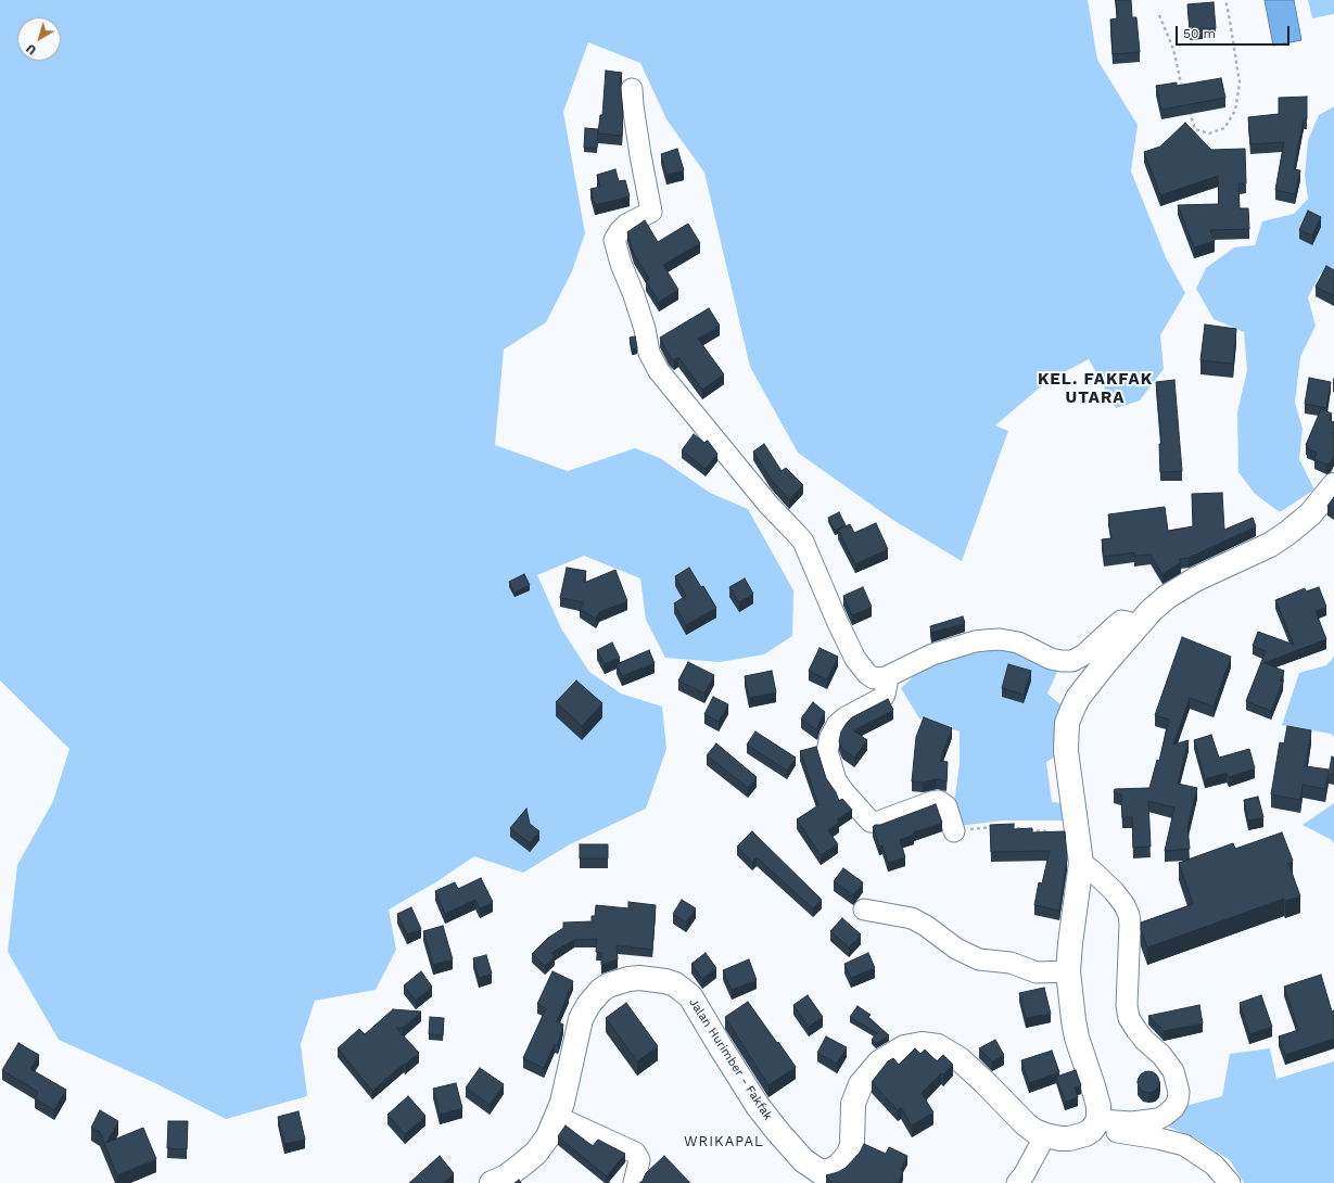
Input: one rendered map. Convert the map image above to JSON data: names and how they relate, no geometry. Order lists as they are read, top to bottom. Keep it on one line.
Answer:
{"streets":{"main road":["Jalan Hurimber - Fakfak"]},"districts":["KEL. FAKFAK UTARA","WRIKAPAL"],"scale_bar":"50 m","north":"bottom left"}
